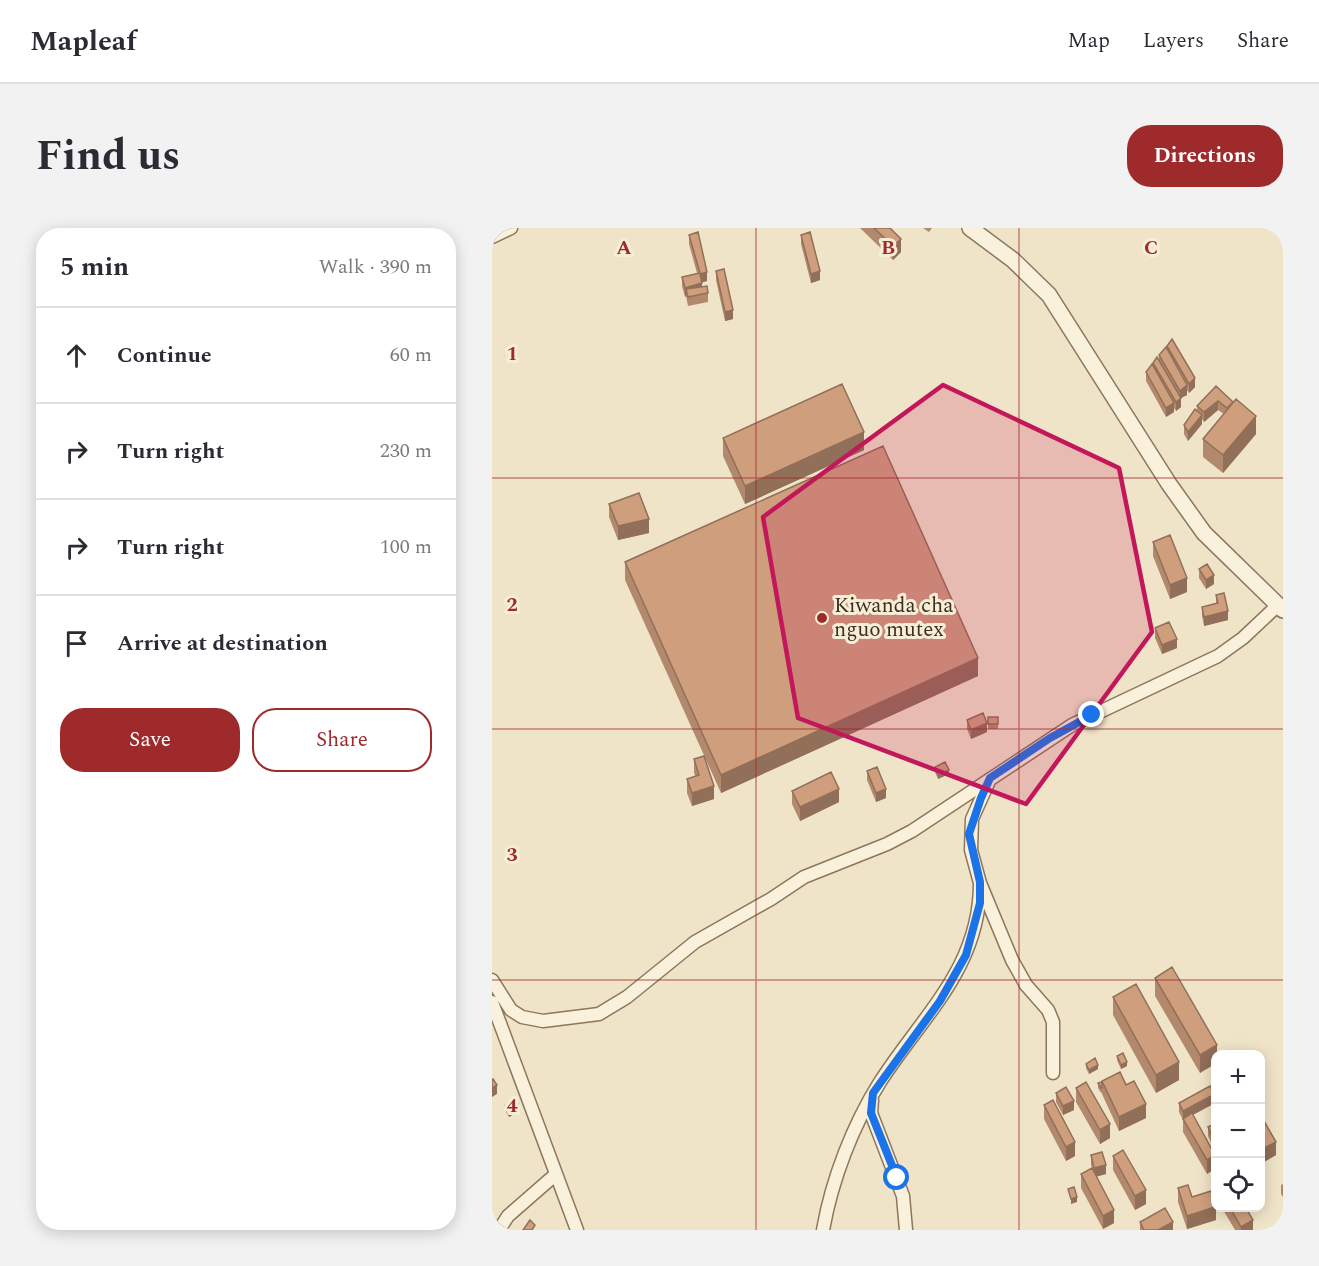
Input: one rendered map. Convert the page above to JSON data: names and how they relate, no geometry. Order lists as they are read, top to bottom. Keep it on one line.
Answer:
{"places":["Kiwanda cha nguo mutex"],"page":{"header":"Mapleaf","nav":["Map","Layers","Share"],"title":"Find us","buttons":["Directions",["Save","Share"]],"heading":["5 min","Walk · 390 m"],"list":[["Continue","60 m"],["Turn right","230 m"],["Turn right","100 m"],"Arrive at destination"],"map_buttons":["+","−"]},"grid":{"columns":["A","B","C"],"rows":["1","2","3","4"]}}
